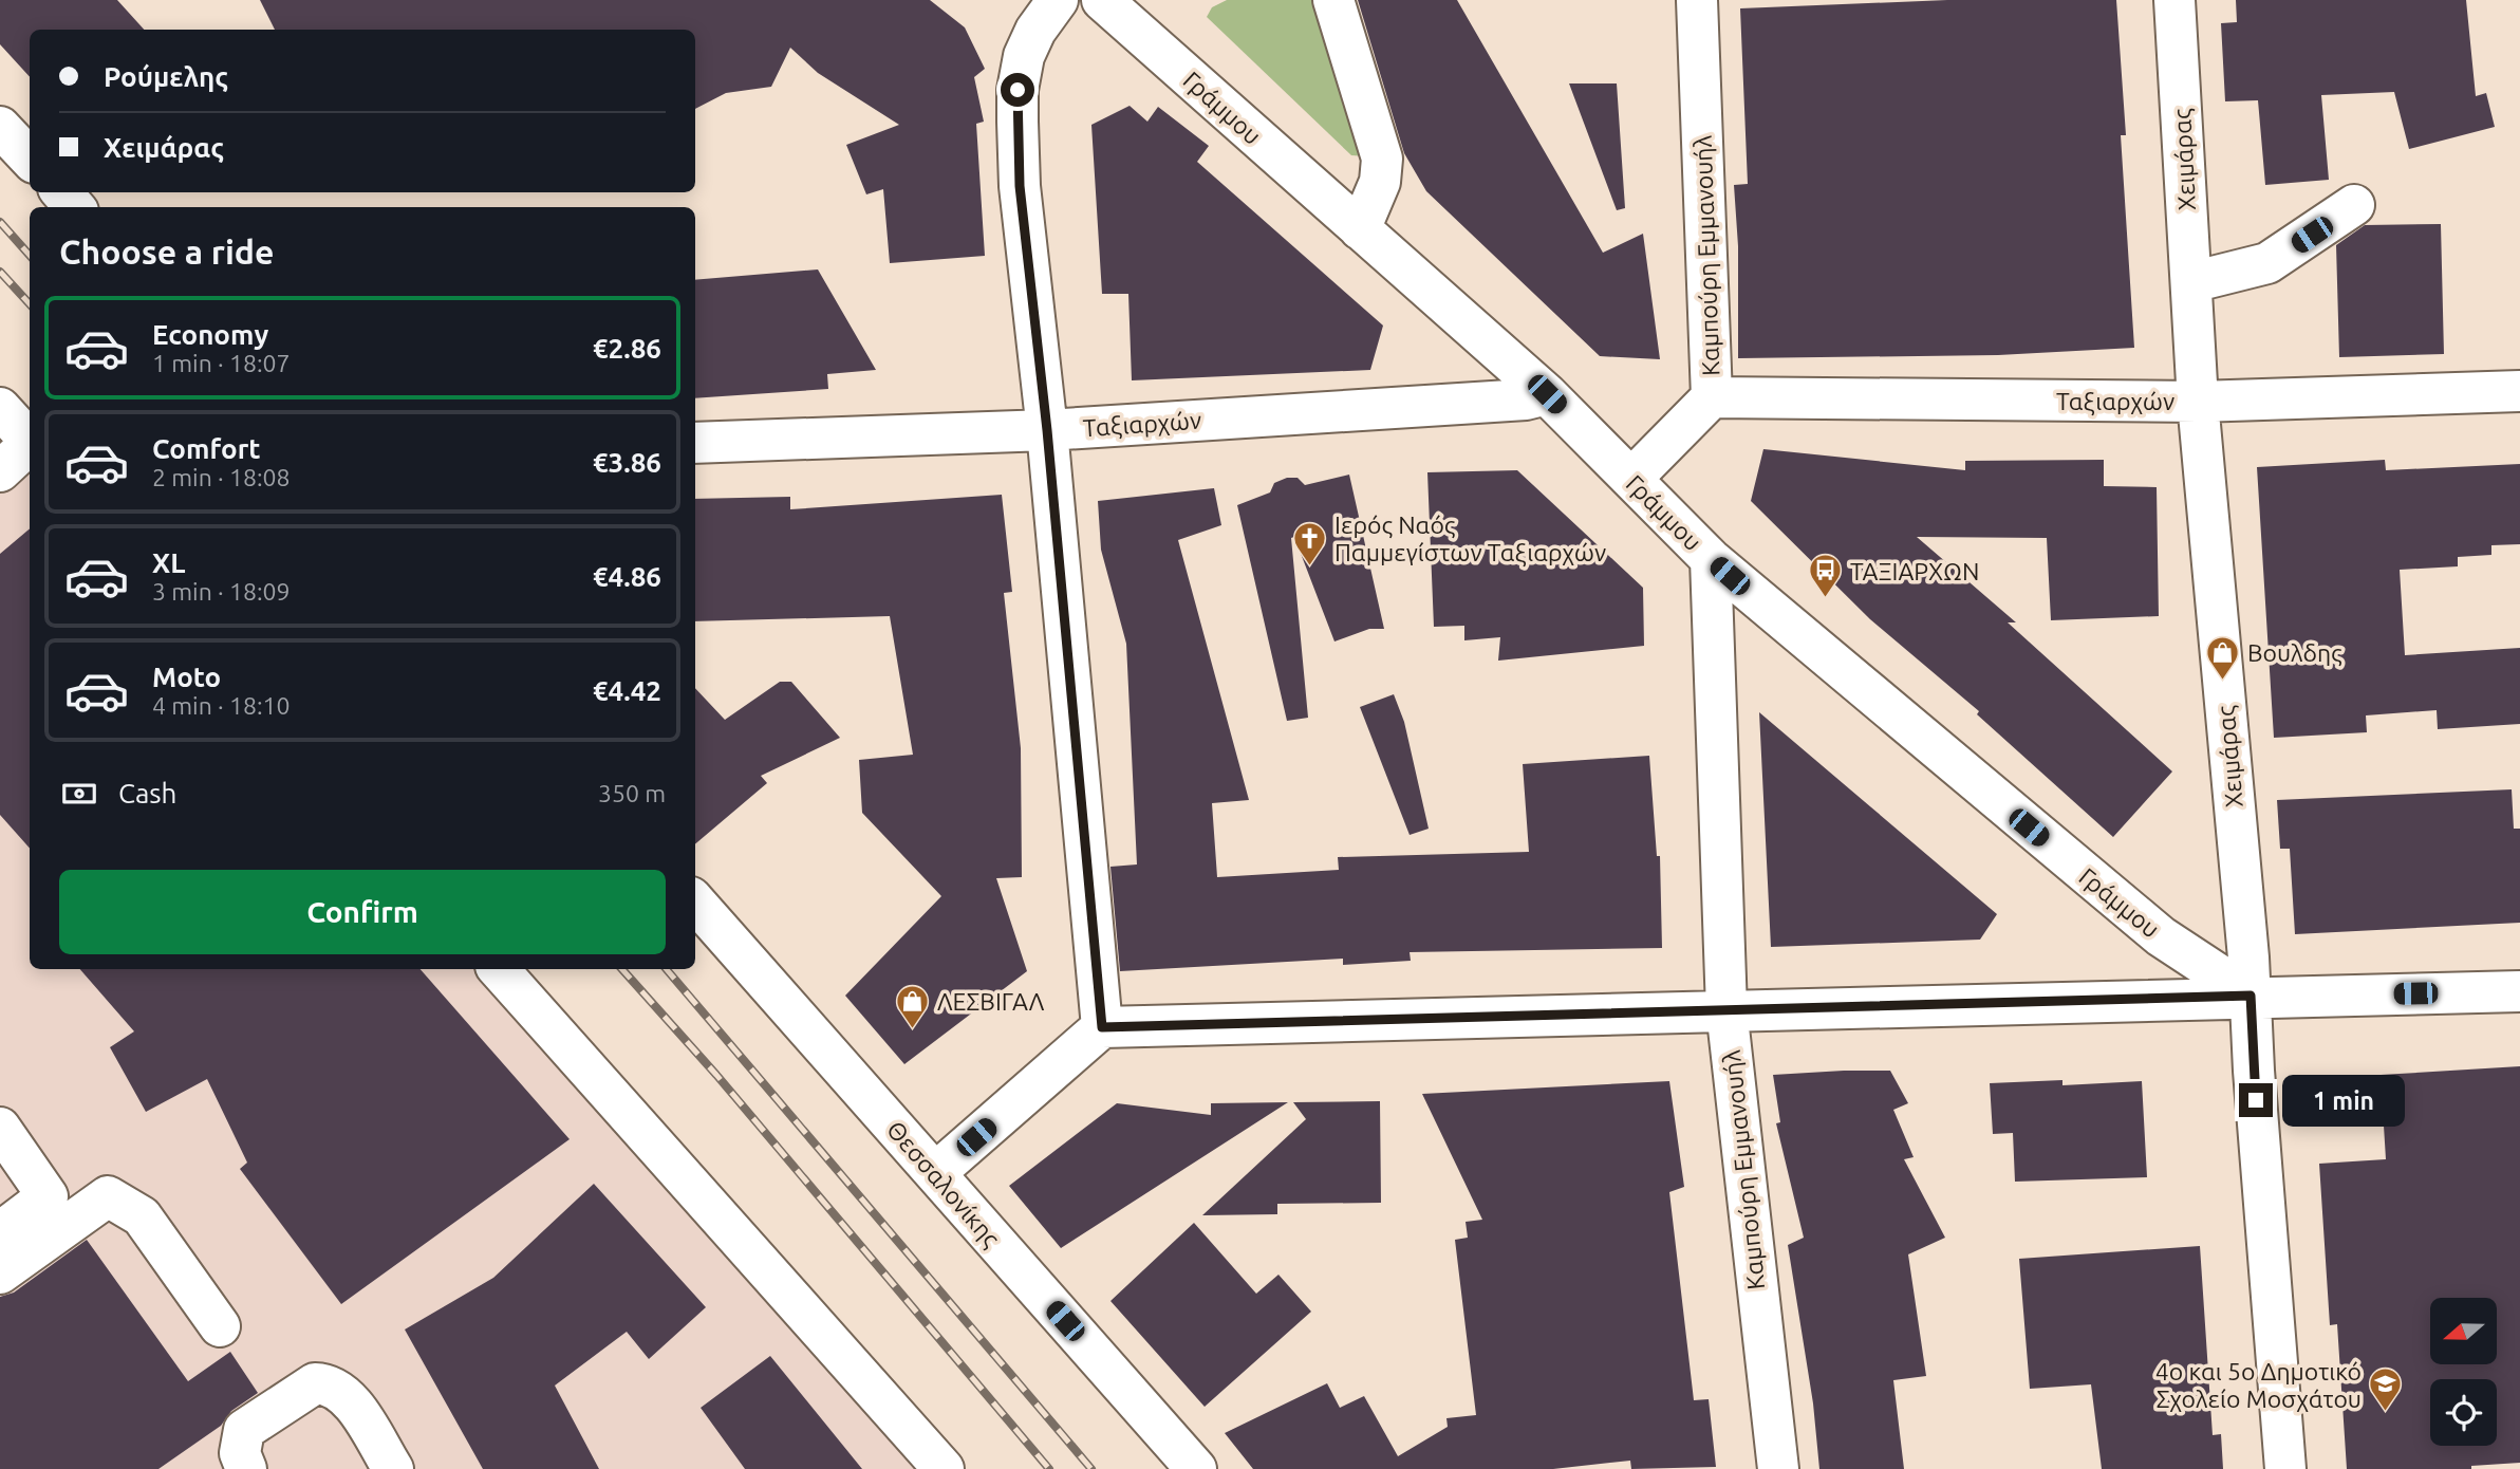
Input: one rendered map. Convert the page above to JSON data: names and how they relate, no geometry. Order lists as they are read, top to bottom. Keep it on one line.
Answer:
{"streets":{"street":["Γράμμου","Χειμάρας","Καμπούρη Εμμανουήλ","Ταξιαρχών","Θεσσαλονίκης"]},"crossings":[["Γράμμου","Χειμάρας"],["Γράμμου","Καμπούρη Εμμανουήλ"],["Γράμμου","Ταξιαρχών"],["Χειμάρας","Ταξιαρχών"],["Καμπούρη Εμμανουήλ","Ταξιαρχών"]],"places":{"church":["Ιερός Ναός Παμμεγίστων Ταξιαρχών"],"bus stop":["ΤΑΞΙΑΡΧΩΝ"],"shop":["Βουλδης","ΛΕΣΒΙΓΑΛ"],"school or university":["4ο και 5ο Δημοτικό Σχολείο Μοσχάτου"]},"north":"left","page":{"banner":["Ρούμελης","Χειμάρας"],"heading":"Choose a ride","list":[{"name":"Economy","note":"1 min · 18:07","value":"€2.86"},{"name":"Comfort","note":"2 min · 18:08","value":"€3.86"},{"name":"XL","note":"3 min · 18:09","value":"€4.86"},{"name":"Moto","note":"4 min · 18:10","value":"€4.42"}],"pay":["Cash","350 m"],"buttons":"Confirm","bubble":"1 min"}}
